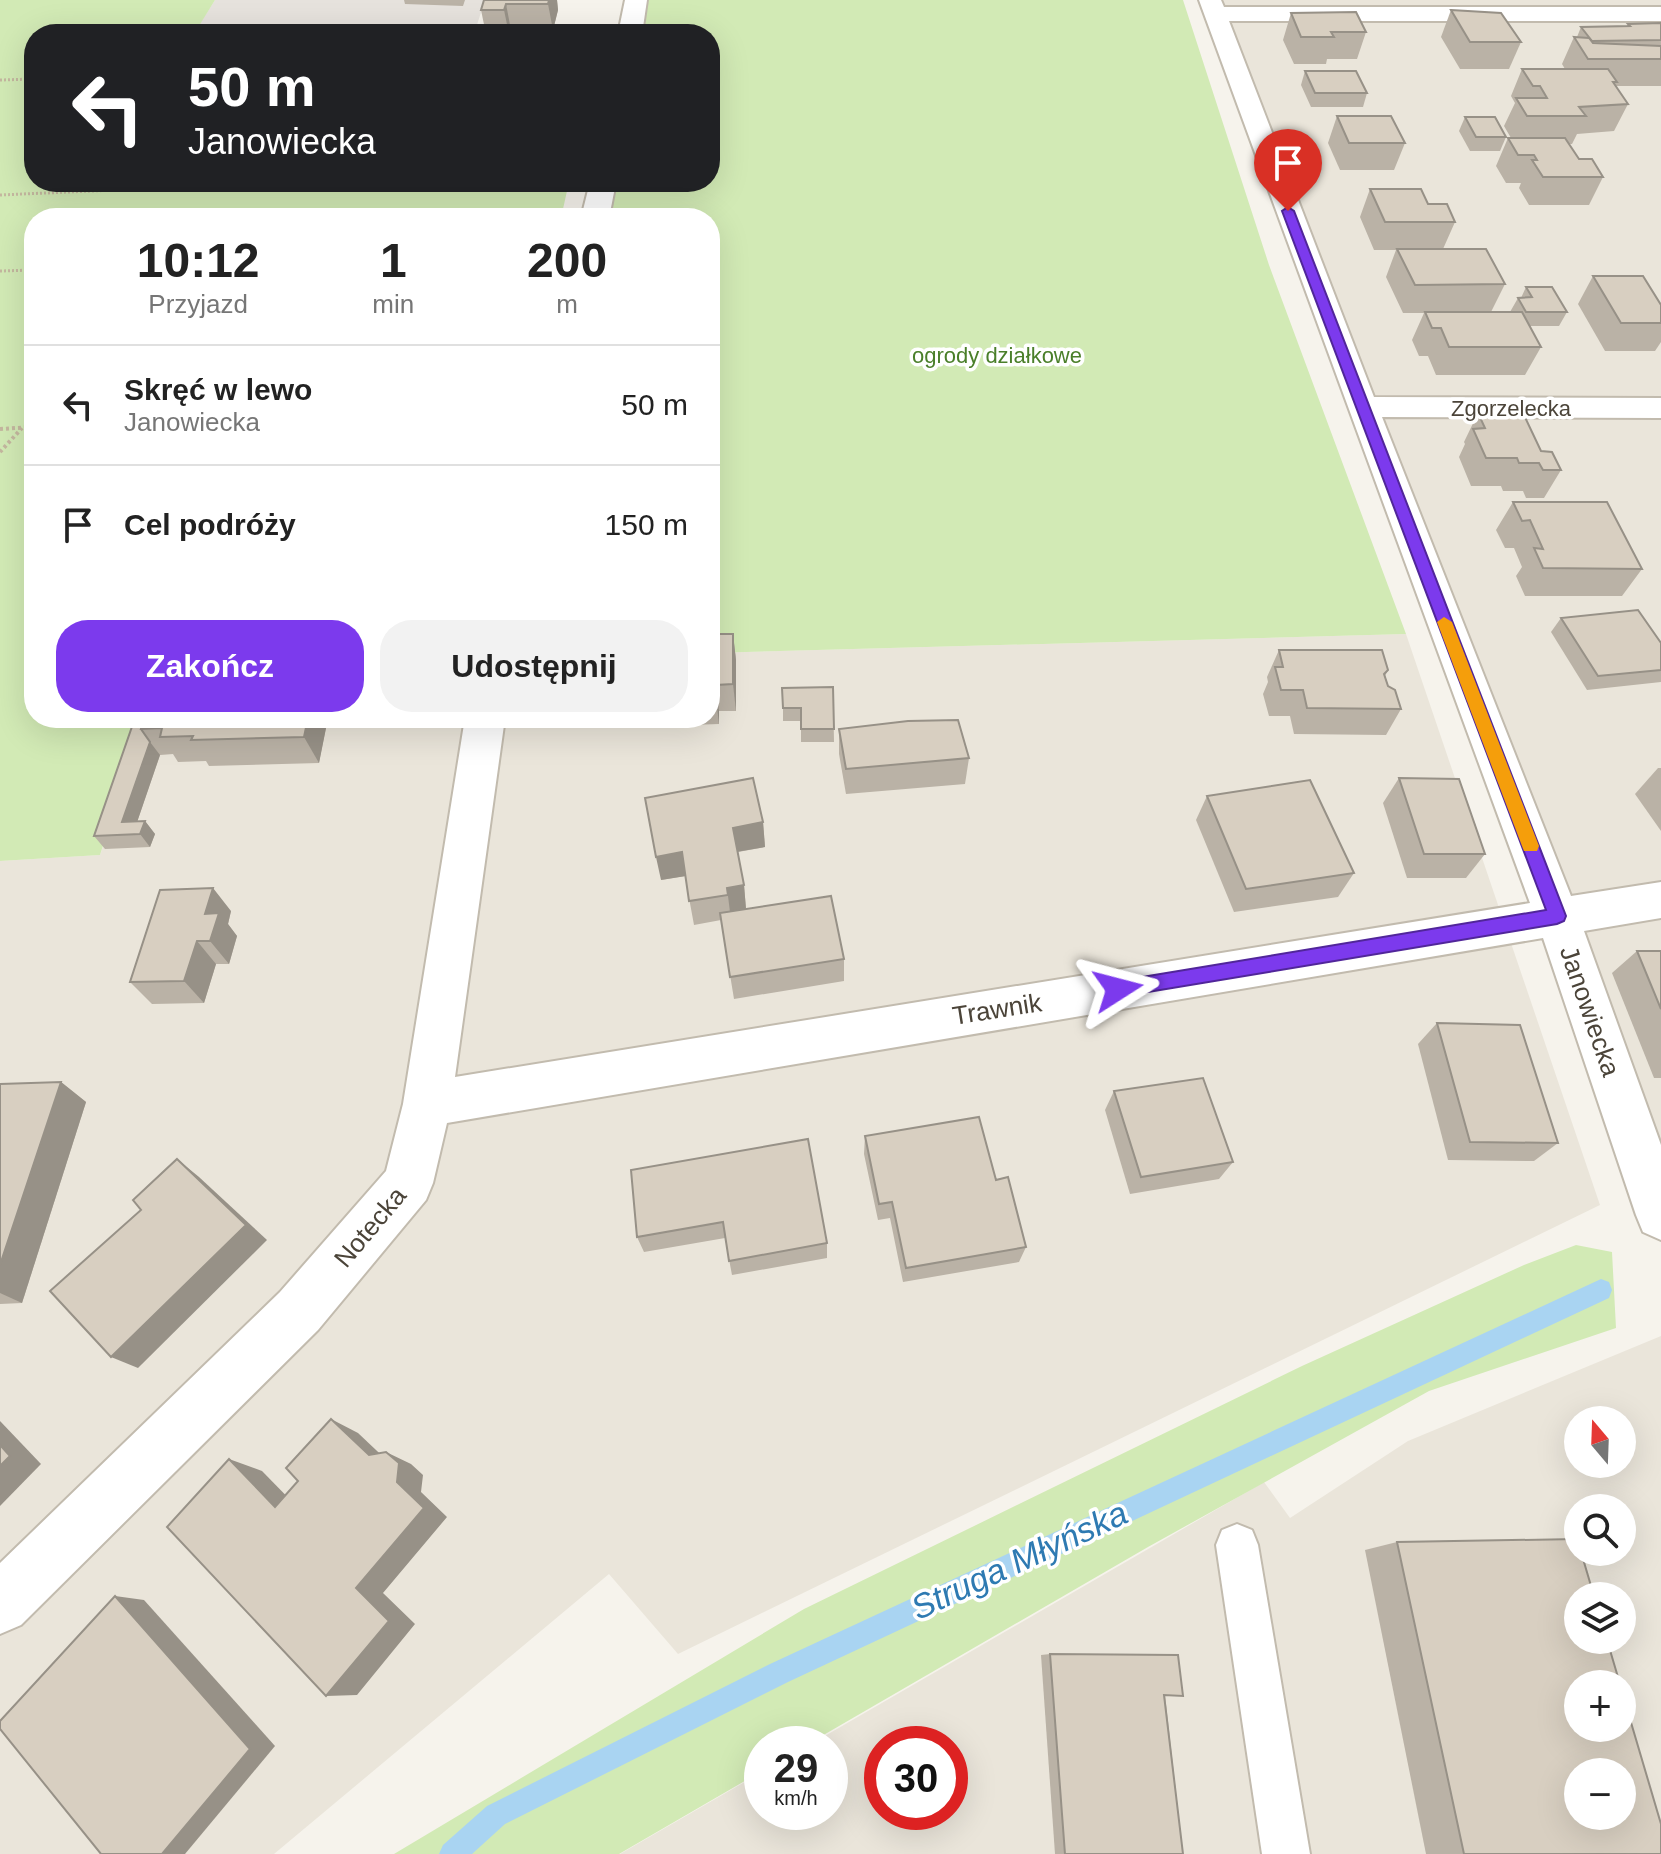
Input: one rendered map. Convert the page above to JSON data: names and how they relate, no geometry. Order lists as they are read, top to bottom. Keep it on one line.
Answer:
{"streets":{"street":["Zgorzelecka","Trawnik","Janowiecka","Notecka"]},"crossings":[["Zgorzelecka","Janowiecka"],["Trawnik","Janowiecka"],["Trawnik","Notecka"]],"water":["Struga Młyńska"],"parks":["ogrody działkowe"],"north":"top","page":{"turn":["50 m","Janowiecka"],"eta":["10:12","Przyjazd","1","min","200","m"],"list":[{"name":"Skręć w lewo","note":"Janowiecka","value":"50 m"},{"name":"Cel podróży","value":"150 m"}],"buttons":["Zakończ","Udostępnij"],"map_buttons":["+","−"],"speed":"29 km/h","limit":"30"}}
